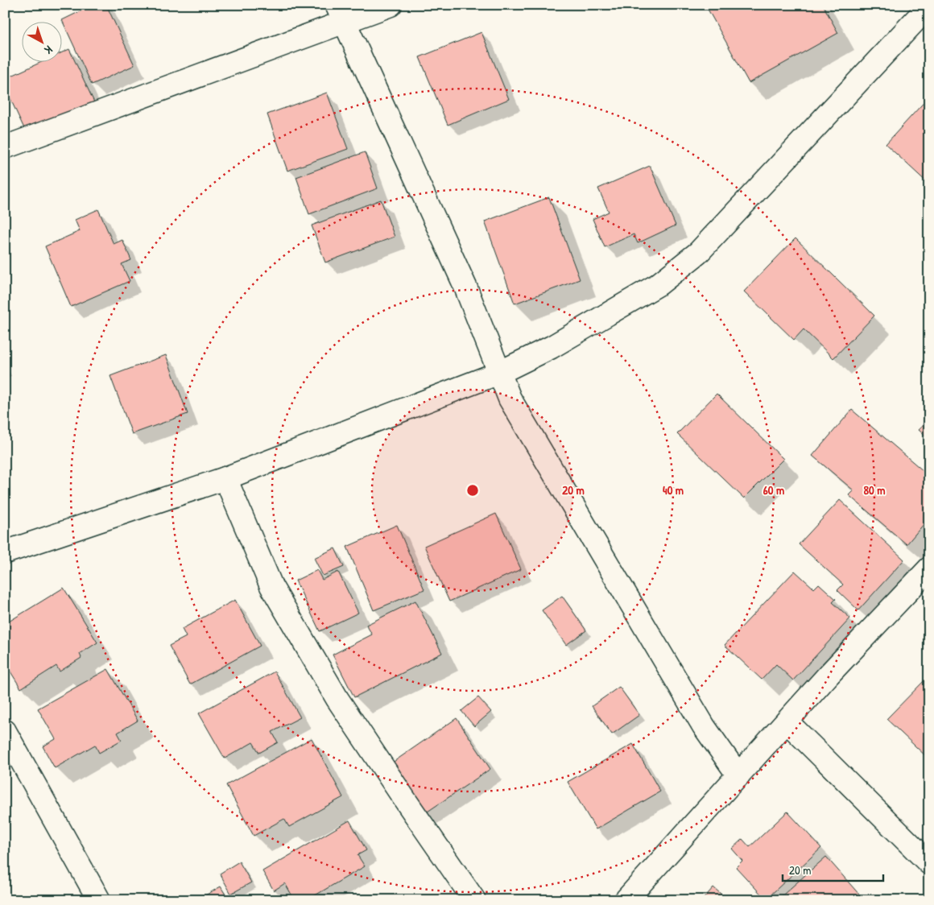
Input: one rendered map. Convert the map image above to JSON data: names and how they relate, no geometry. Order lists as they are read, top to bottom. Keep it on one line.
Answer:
{"scale_bar":"20 m","north":"bottom right","rings":["20 m","40 m","60 m","80 m"]}
